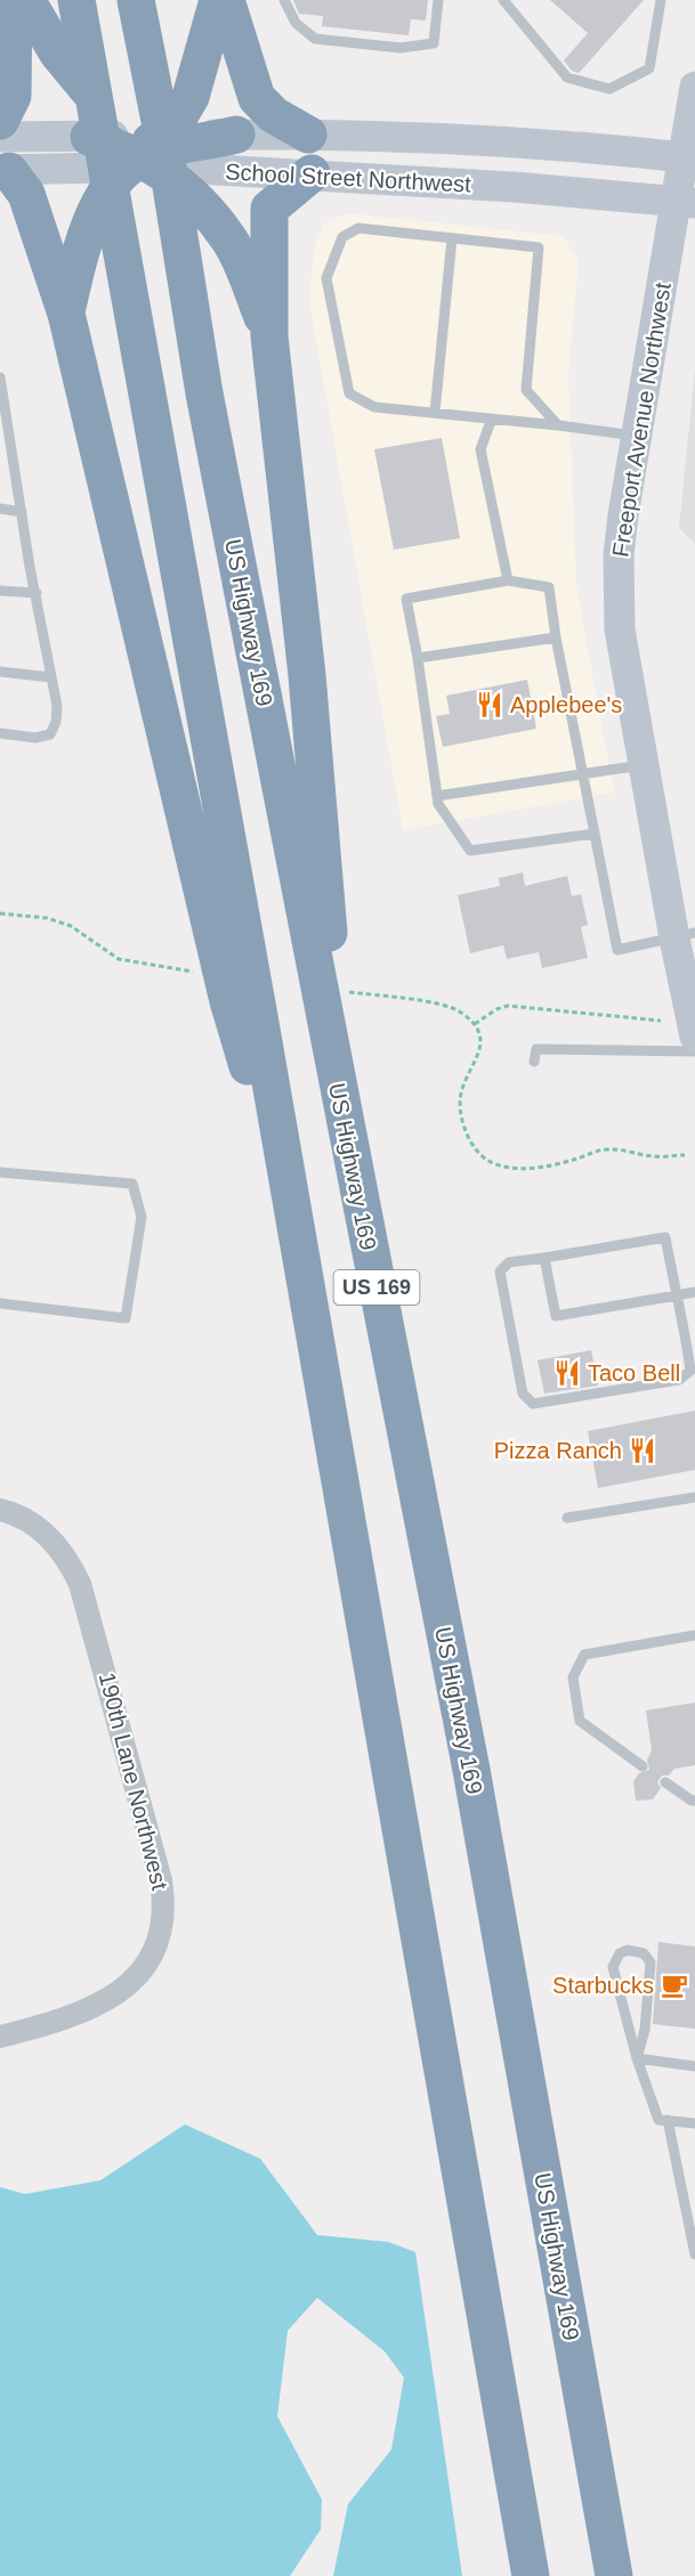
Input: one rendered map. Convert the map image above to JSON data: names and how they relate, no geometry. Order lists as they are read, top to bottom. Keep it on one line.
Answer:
{"streets":{"highway":["US Highway 169","US 169"],"street":["School Street Northwest","Freeport Avenue Northwest","190th Lane Northwest"]},"crossings":[["School Street Northwest","Freeport Avenue Northwest"]],"places":{"restaurant":["Applebee's","Taco Bell","Pizza Ranch"],"cafe":["Starbucks"]}}
